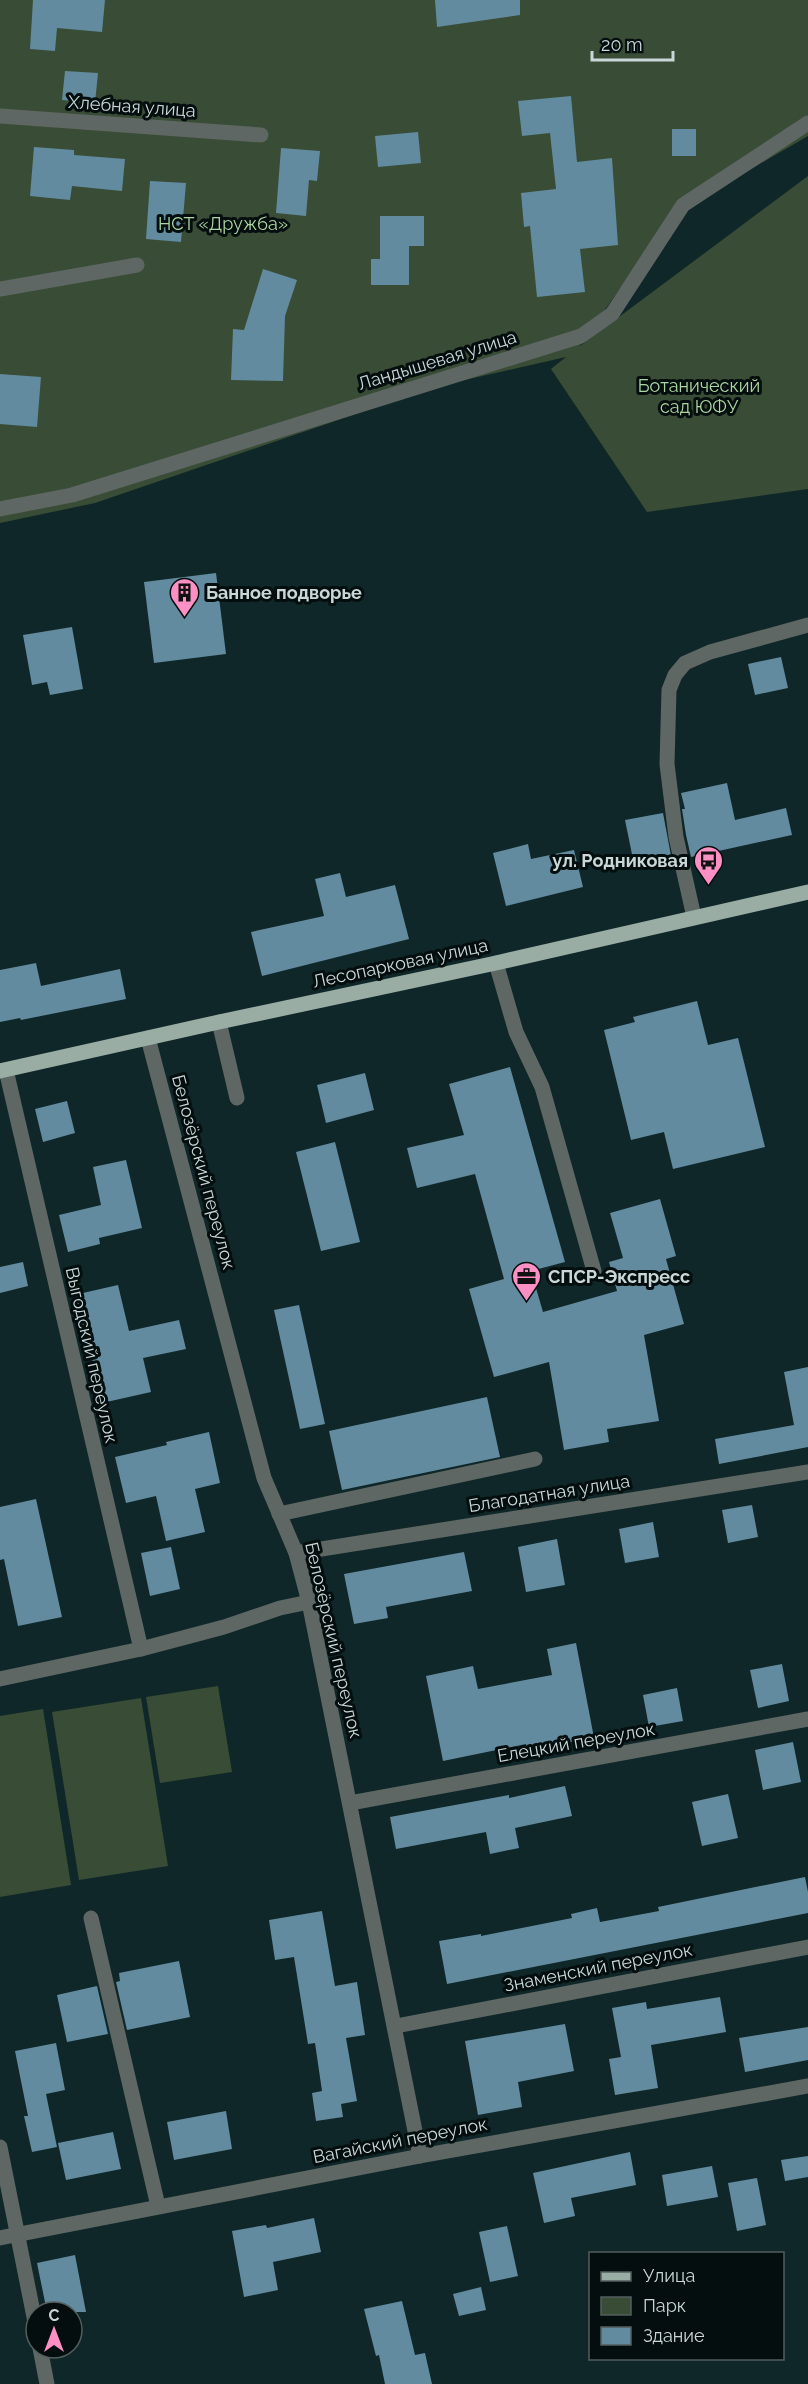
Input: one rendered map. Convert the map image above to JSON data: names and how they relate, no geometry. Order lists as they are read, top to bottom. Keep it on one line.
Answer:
{"streets":{"main road":["Лесопарковая улица"],"street":["Хлебная улица","Ландышевая улица","Белозёрский переулок","Выгодский переулок","Благодатная улица","Елецкий переулок","Знаменский переулок","Вагайский переулок"]},"crossings":[["Лесопарковая улица","Белозёрский переулок"],["Лесопарковая улица","Выгодский переулок"],["Белозёрский переулок","Благодатная улица"],["Белозёрский переулок","Елецкий переулок"],["Белозёрский переулок","Знаменский переулок"],["Белозёрский переулок","Вагайский переулок"]],"parks":["НСТ «Дружба»","Ботанический сад ЮФУ"],"places":{"building":["Банное подворье"],"bus stop":["ул. Родниковая"],"office":["СПСР-Экспресс"]},"legend":["Улица","Парк","Здание"],"scale_bar":"20 m","north":"top"}
